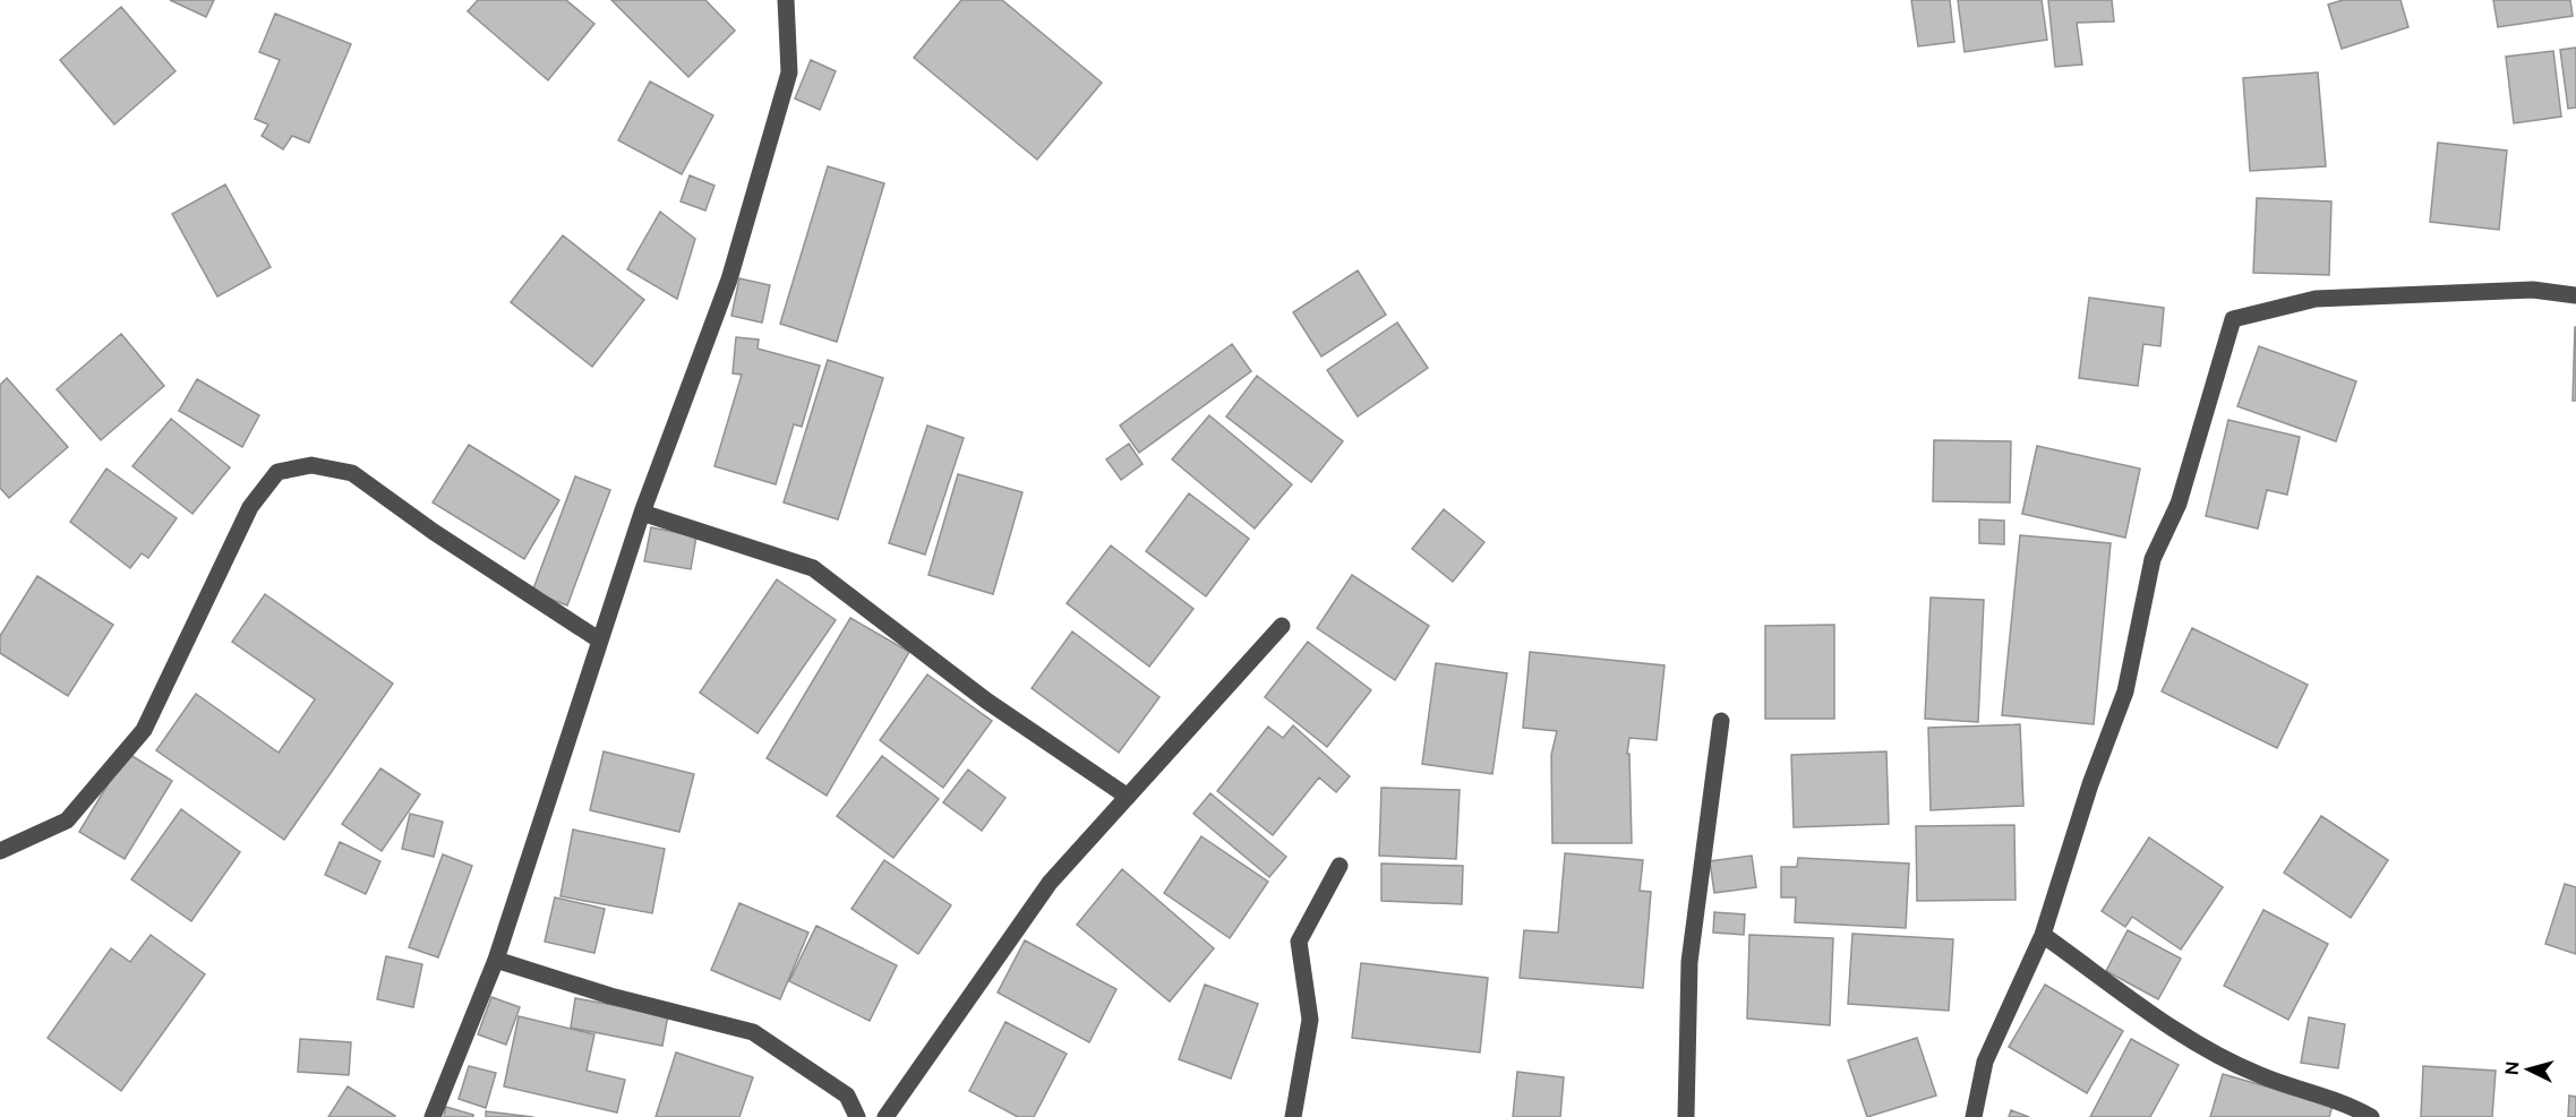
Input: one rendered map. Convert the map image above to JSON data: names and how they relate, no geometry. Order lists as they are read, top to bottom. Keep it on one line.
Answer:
{"north":"left"}
